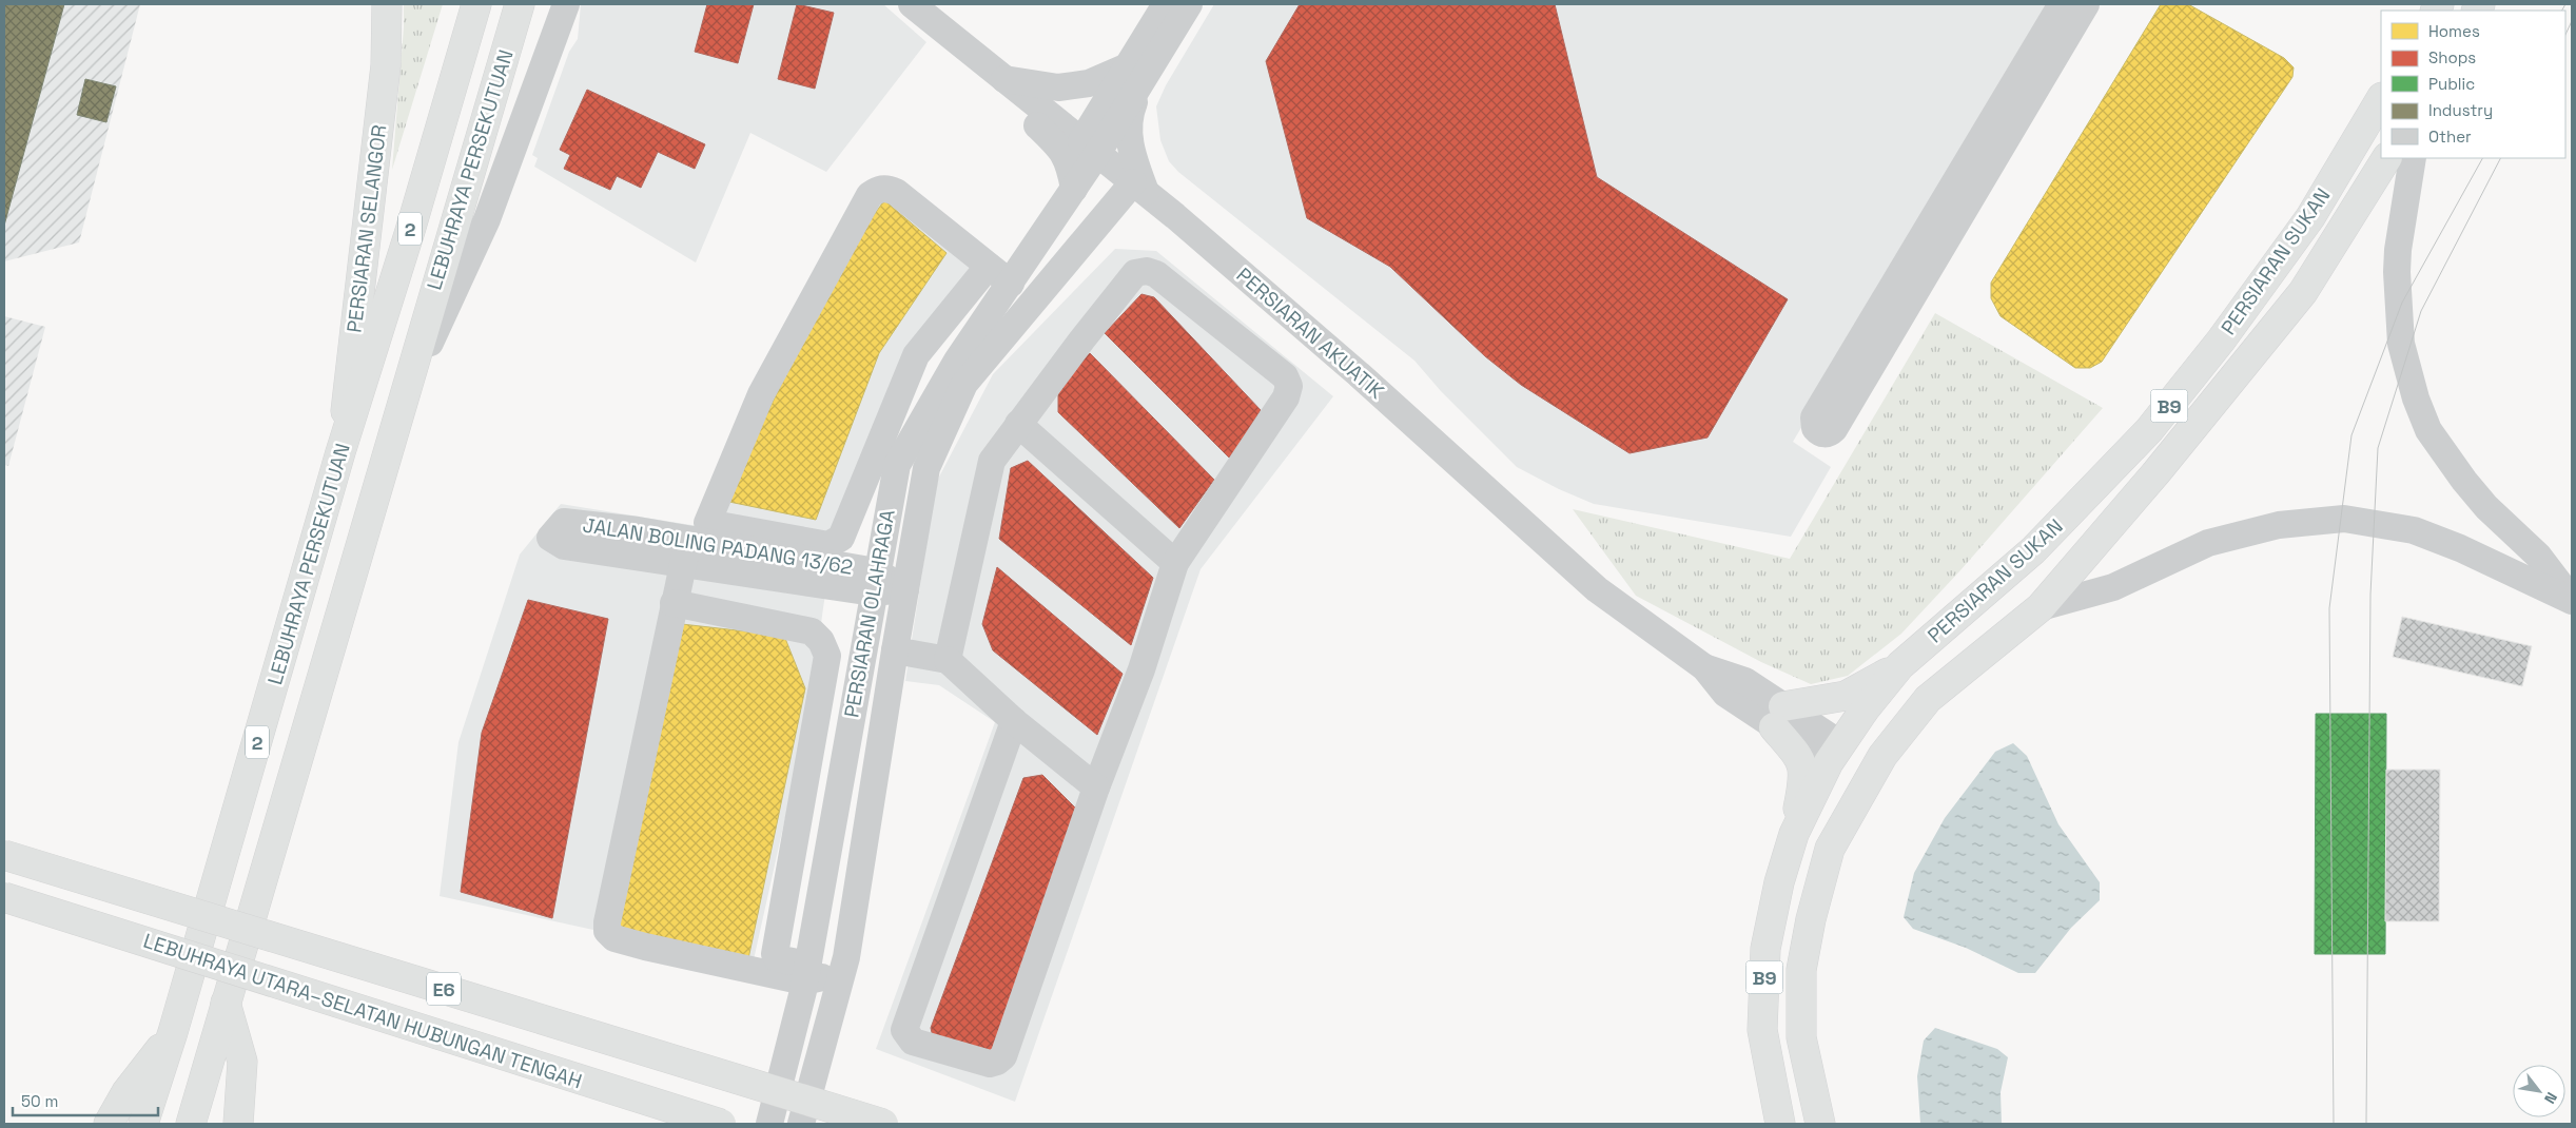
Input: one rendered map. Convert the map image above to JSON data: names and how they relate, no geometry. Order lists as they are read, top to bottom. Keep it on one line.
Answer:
{"streets":{"main road":["LEBUHRAYA PERSEKUTUAN","PERSIARAN SELANGOR","2","PERSIARAN SUKAN","B9","E6","LEBUHRAYA UTARA–SELATAN HUBUNGAN TENGAH"],"street":["PERSIARAN AKUATIK","JALAN BOLING PADANG 13/62","PERSIARAN OLAHRAGA"]},"crossings":[["LEBUHRAYA PERSEKUTUAN","PERSIARAN SELANGOR"],["PERSIARAN SUKAN","PERSIARAN AKUATIK"],["PERSIARAN AKUATIK","PERSIARAN OLAHRAGA"],["JALAN BOLING PADANG 13/62","PERSIARAN OLAHRAGA"]],"legend":["Homes","Shops","Public","Industry","Other"],"scale_bar":"50 m","north":"bottom right"}
